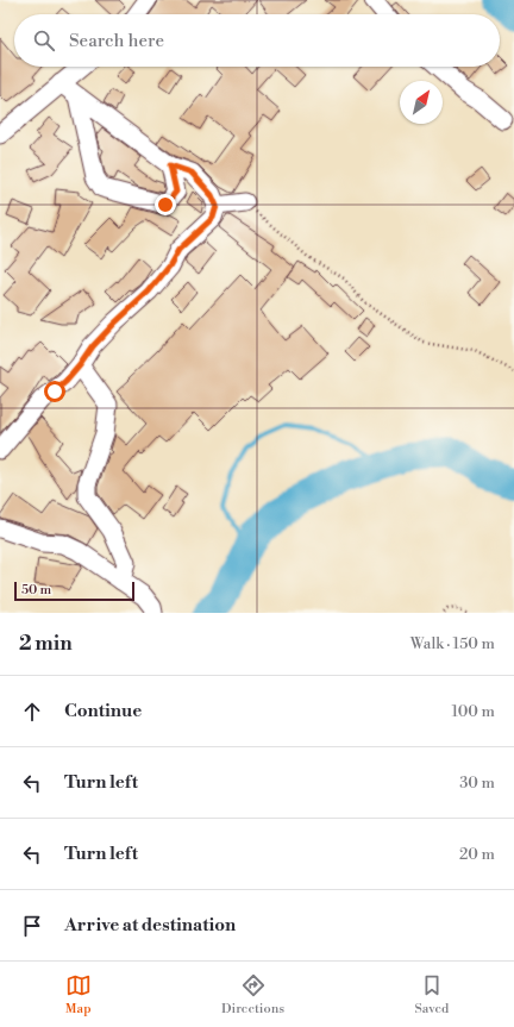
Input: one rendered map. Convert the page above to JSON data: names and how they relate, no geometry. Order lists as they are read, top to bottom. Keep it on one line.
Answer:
{"scale_bar":"50 m","north":"top right","page":{"search":"Search here","scale":"50 m","heading":["2 min","Walk · 150 m"],"list":[["Continue","100 m"],["Turn left","30 m"],["Turn left","20 m"],"Arrive at destination"],"nav":["Map","Directions","Saved"]}}
